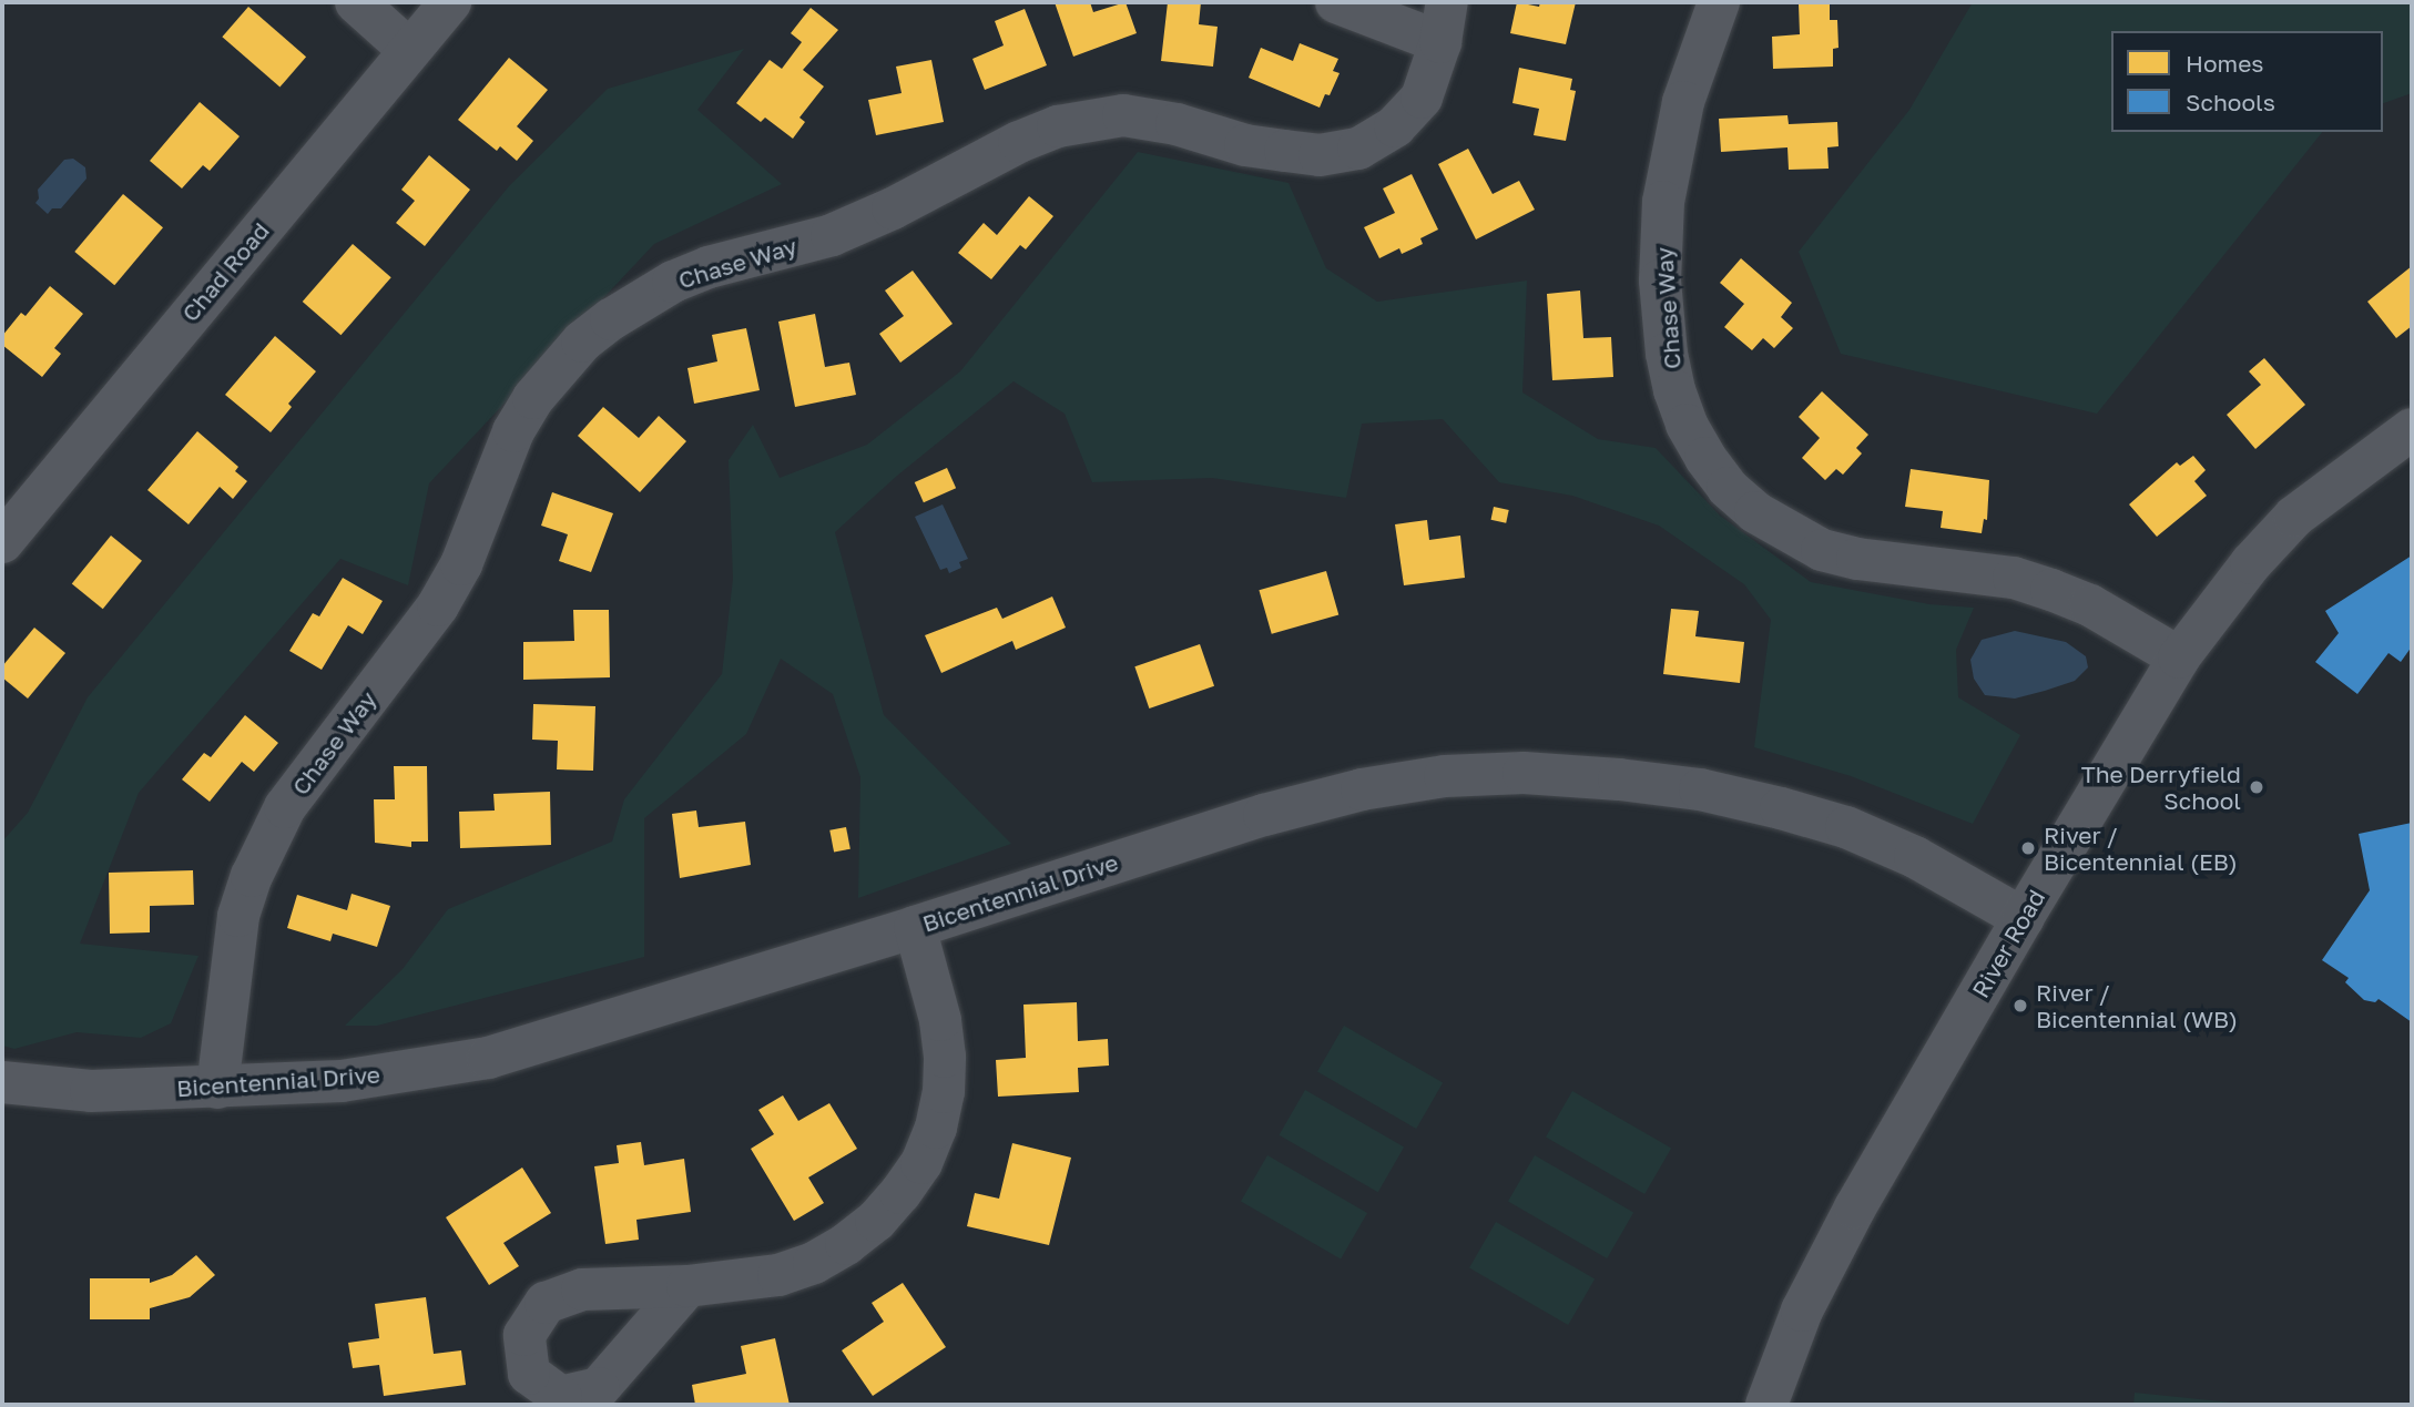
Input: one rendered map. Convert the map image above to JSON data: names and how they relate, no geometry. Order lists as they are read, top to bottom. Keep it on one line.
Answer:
{"streets":{"street":["Chase Way","Chad Road","Bicentennial Drive","River Road"]},"crossings":[["Chase Way","Bicentennial Drive"],["Chase Way","River Road"],["Bicentennial Drive","River Road"]],"places":["The Derryfield School","River / Bicentennial (EB)","River / Bicentennial (WB)"],"legend":["Homes","Schools"]}
